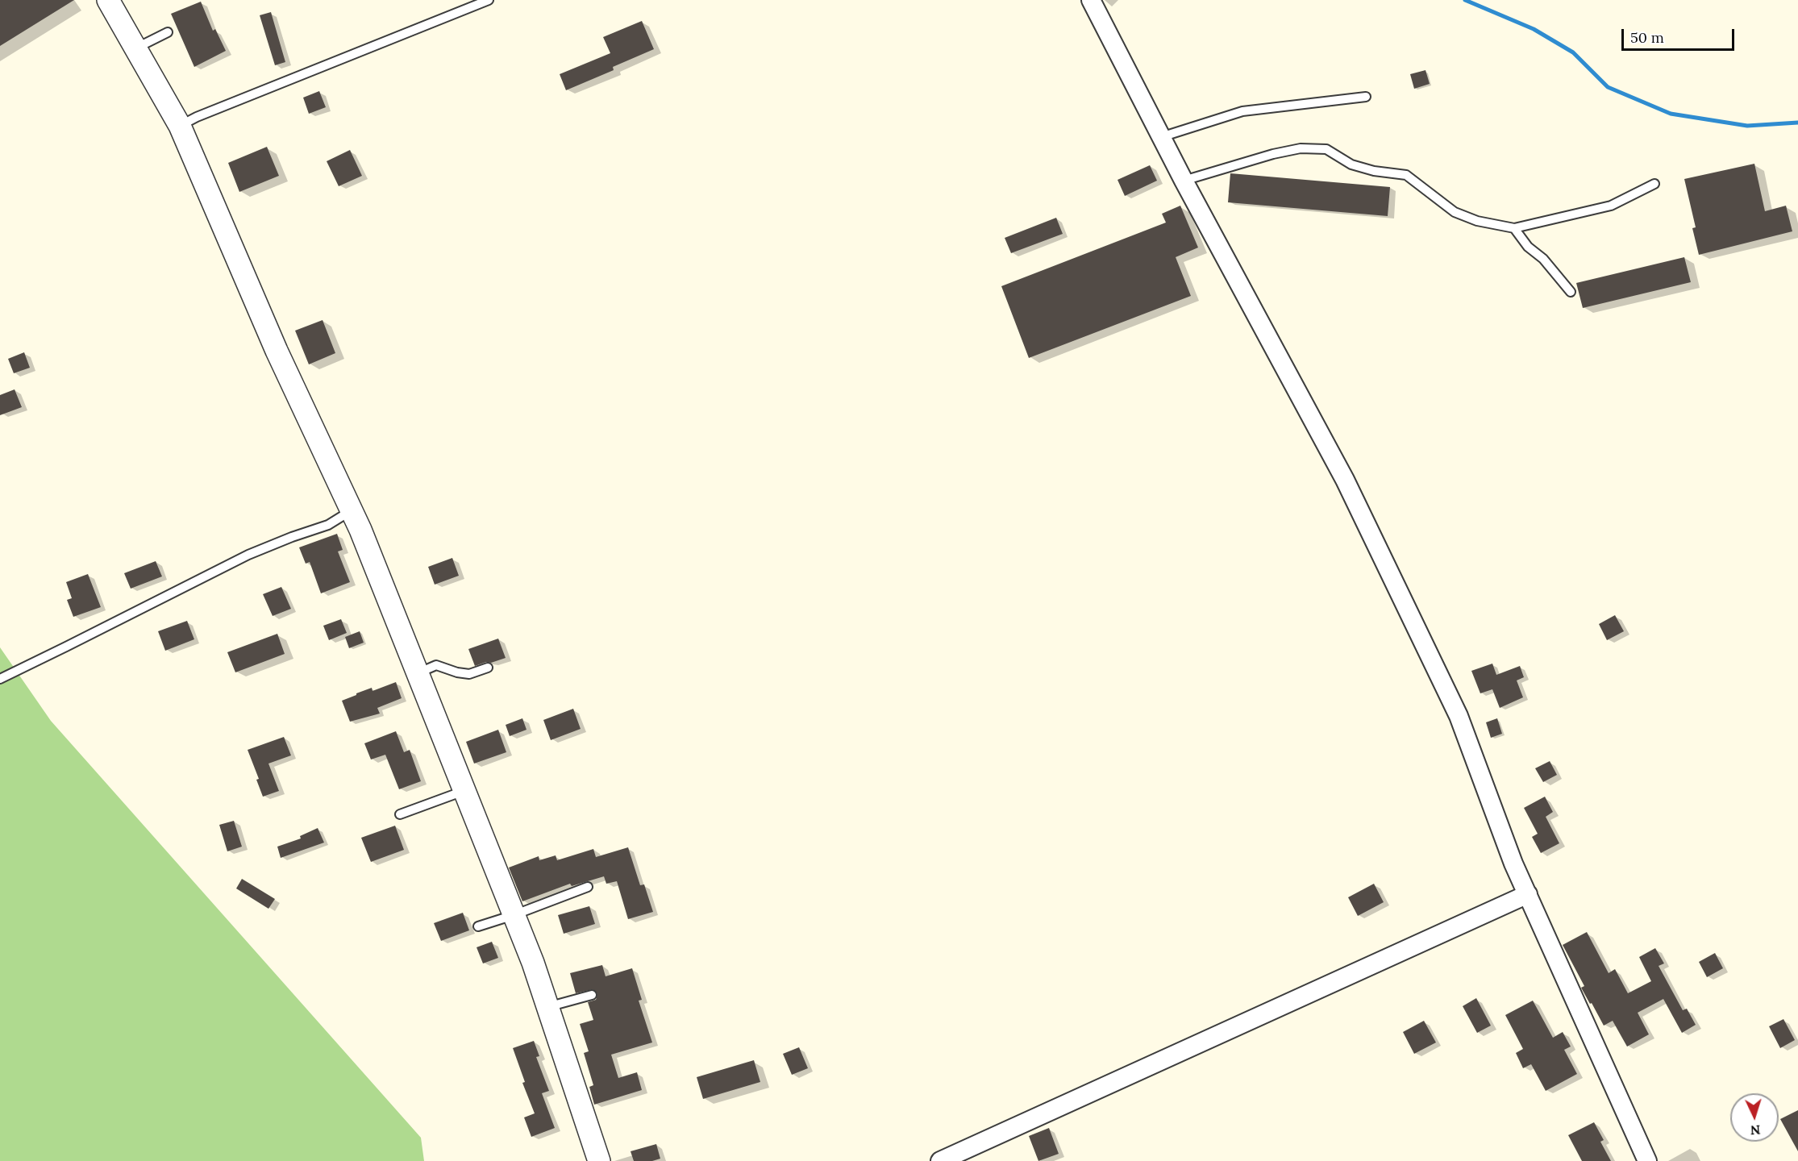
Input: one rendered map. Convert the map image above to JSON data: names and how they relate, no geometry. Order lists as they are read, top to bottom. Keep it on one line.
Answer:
{"scale_bar":"50 m","north":"bottom"}
